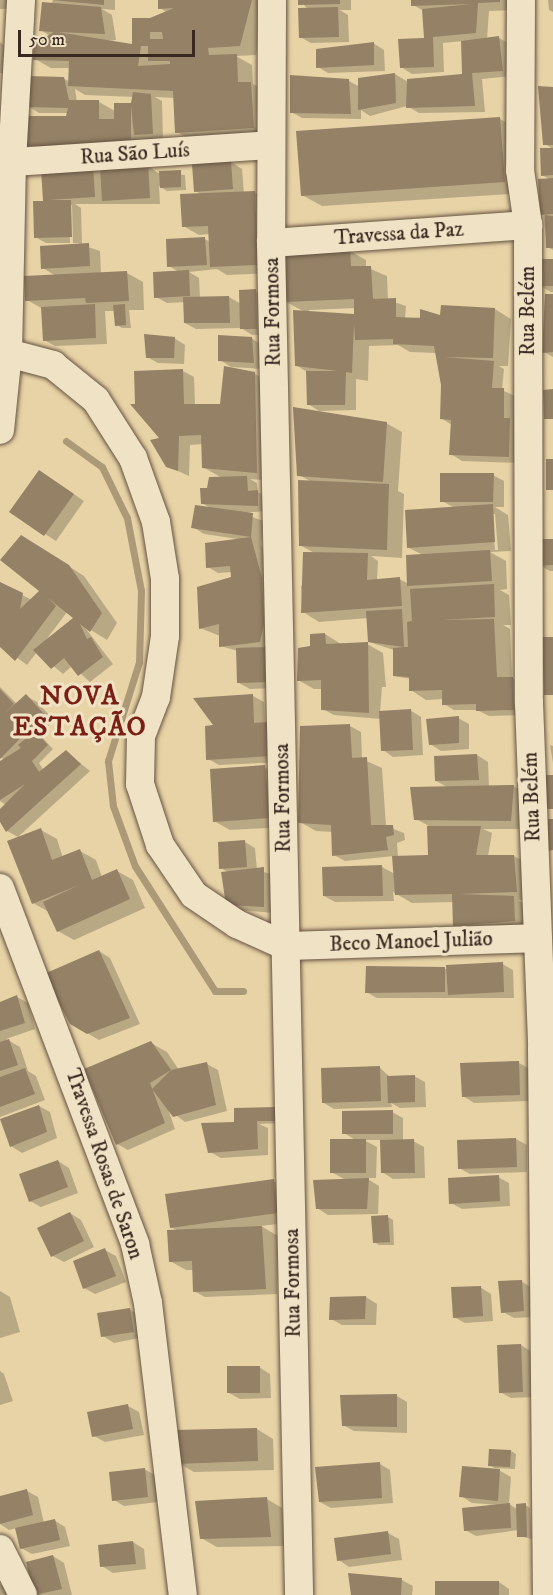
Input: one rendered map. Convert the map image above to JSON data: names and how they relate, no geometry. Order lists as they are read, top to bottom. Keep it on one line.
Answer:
{"streets":{"street":["Rua São Luís","Travessa da Paz","Rua Belém","Rua Formosa","Beco Manoel Julião","Travessa Rosas de Saron"]},"crossings":[["Rua São Luís","Rua Formosa"],["Travessa da Paz","Rua Belém"],["Travessa da Paz","Rua Formosa"],["Rua Belém","Beco Manoel Julião"],["Rua Formosa","Beco Manoel Julião"]],"districts":["NOVA ESTAÇÃO"],"scale_bar":"50 m"}
